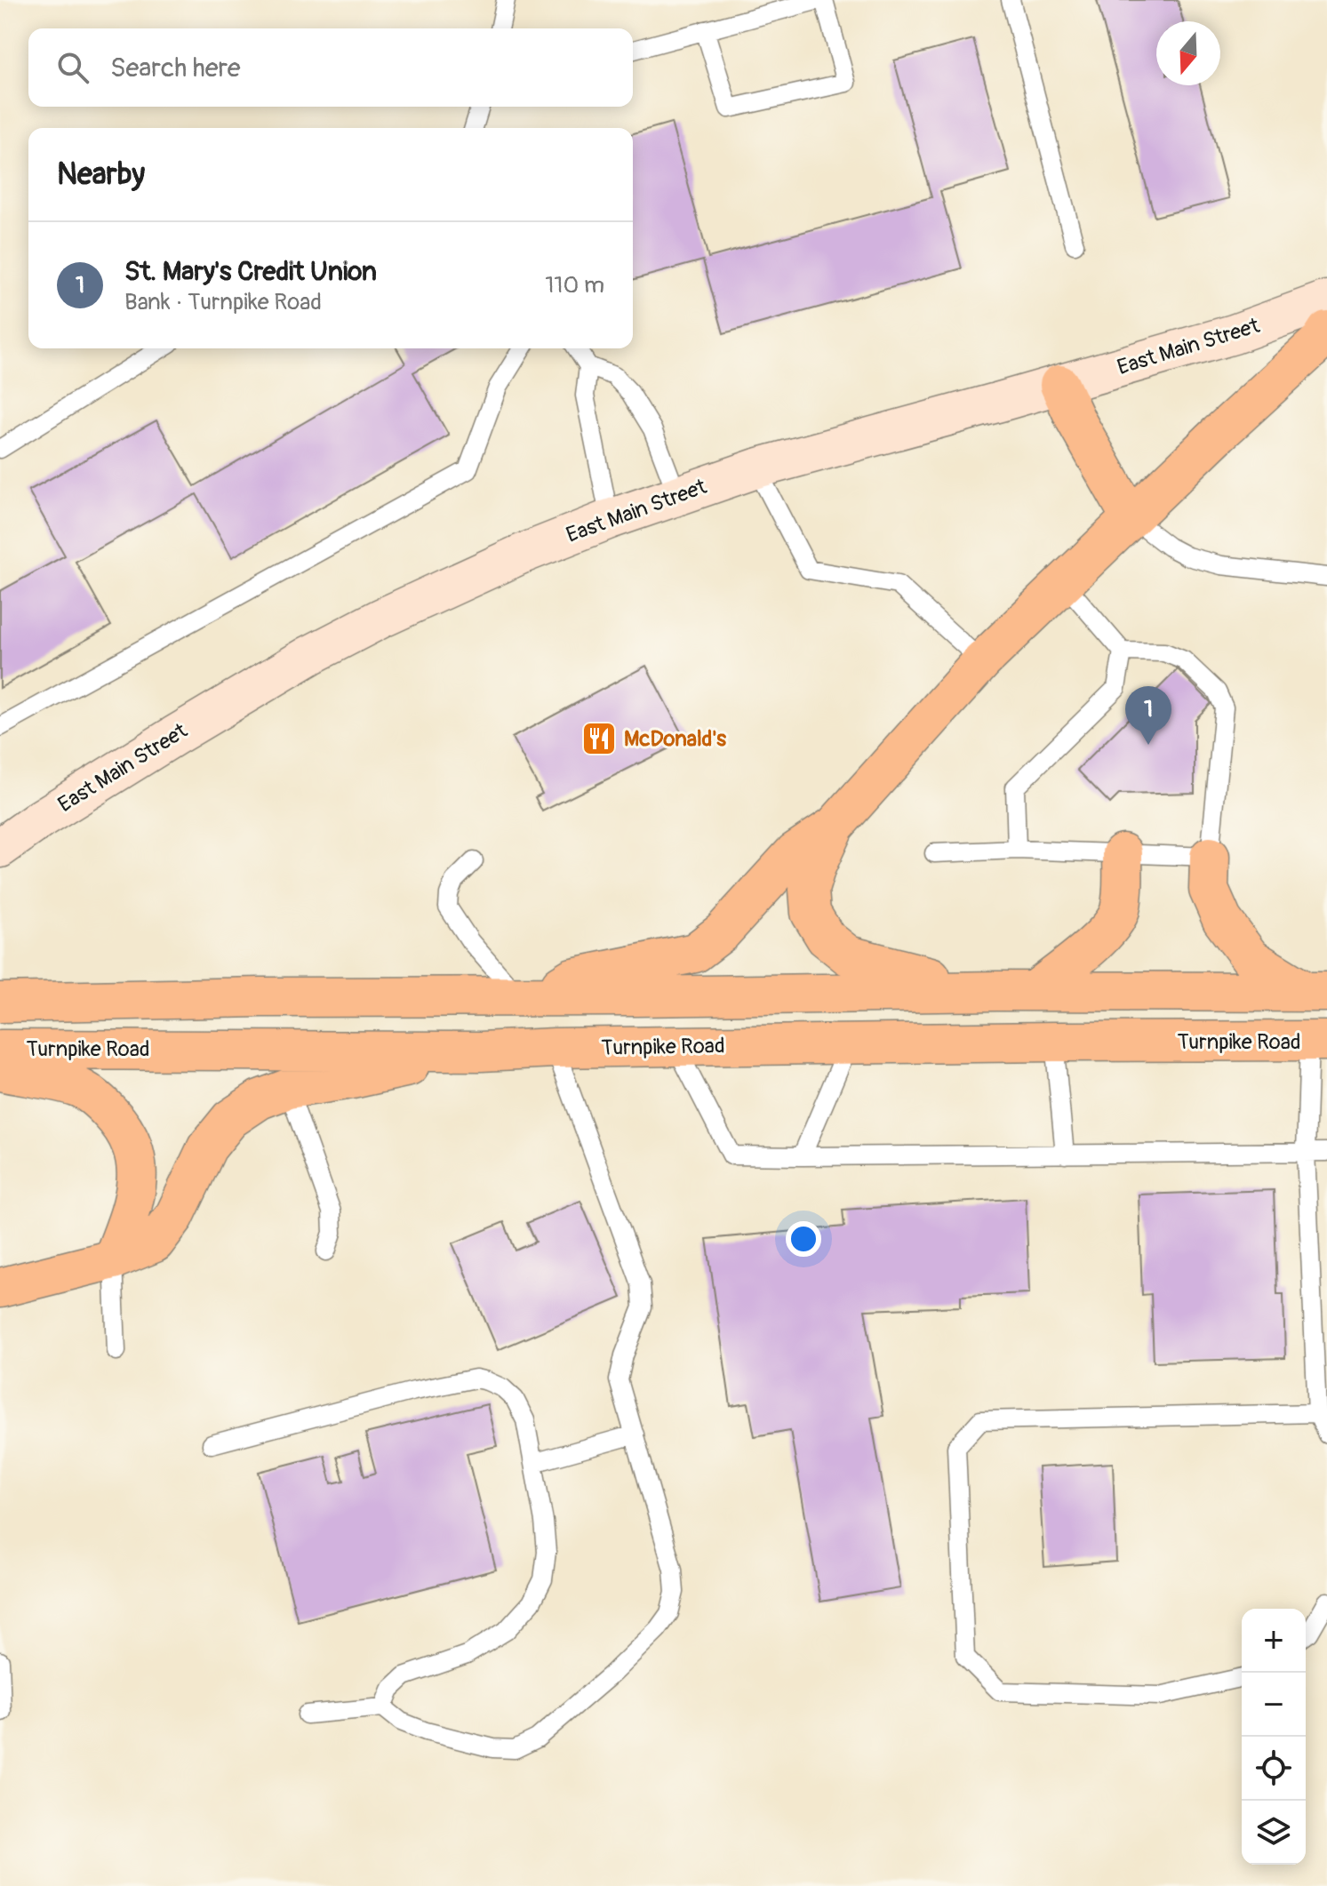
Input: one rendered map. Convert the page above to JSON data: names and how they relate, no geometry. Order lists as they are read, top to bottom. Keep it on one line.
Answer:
{"streets":{"highway":["Turnpike Road"],"main road":["East Main Street"]},"places":{"restaurant":["McDonald's"]},"north":"bottom","page":{"search":"Search here","heading":"Nearby","list":[{"mark":"1","name":"St. Mary's Credit Union","note":"Bank · Turnpike Road","value":"110 m"}],"pins":"1","map_buttons":["+","−"]}}
